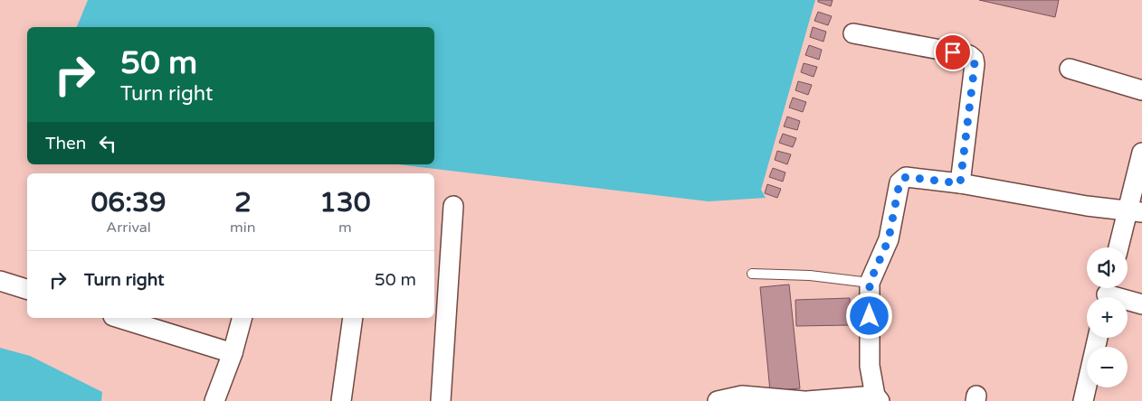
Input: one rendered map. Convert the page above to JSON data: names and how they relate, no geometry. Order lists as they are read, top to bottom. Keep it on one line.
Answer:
{"page":{"turn":["50 m","Turn right"],"then":"Then","eta":["06:39","Arrival","2","min","130","m"],"map_buttons":["+","−"],"list":[{"name":"Turn right","value":"50 m"}]}}
